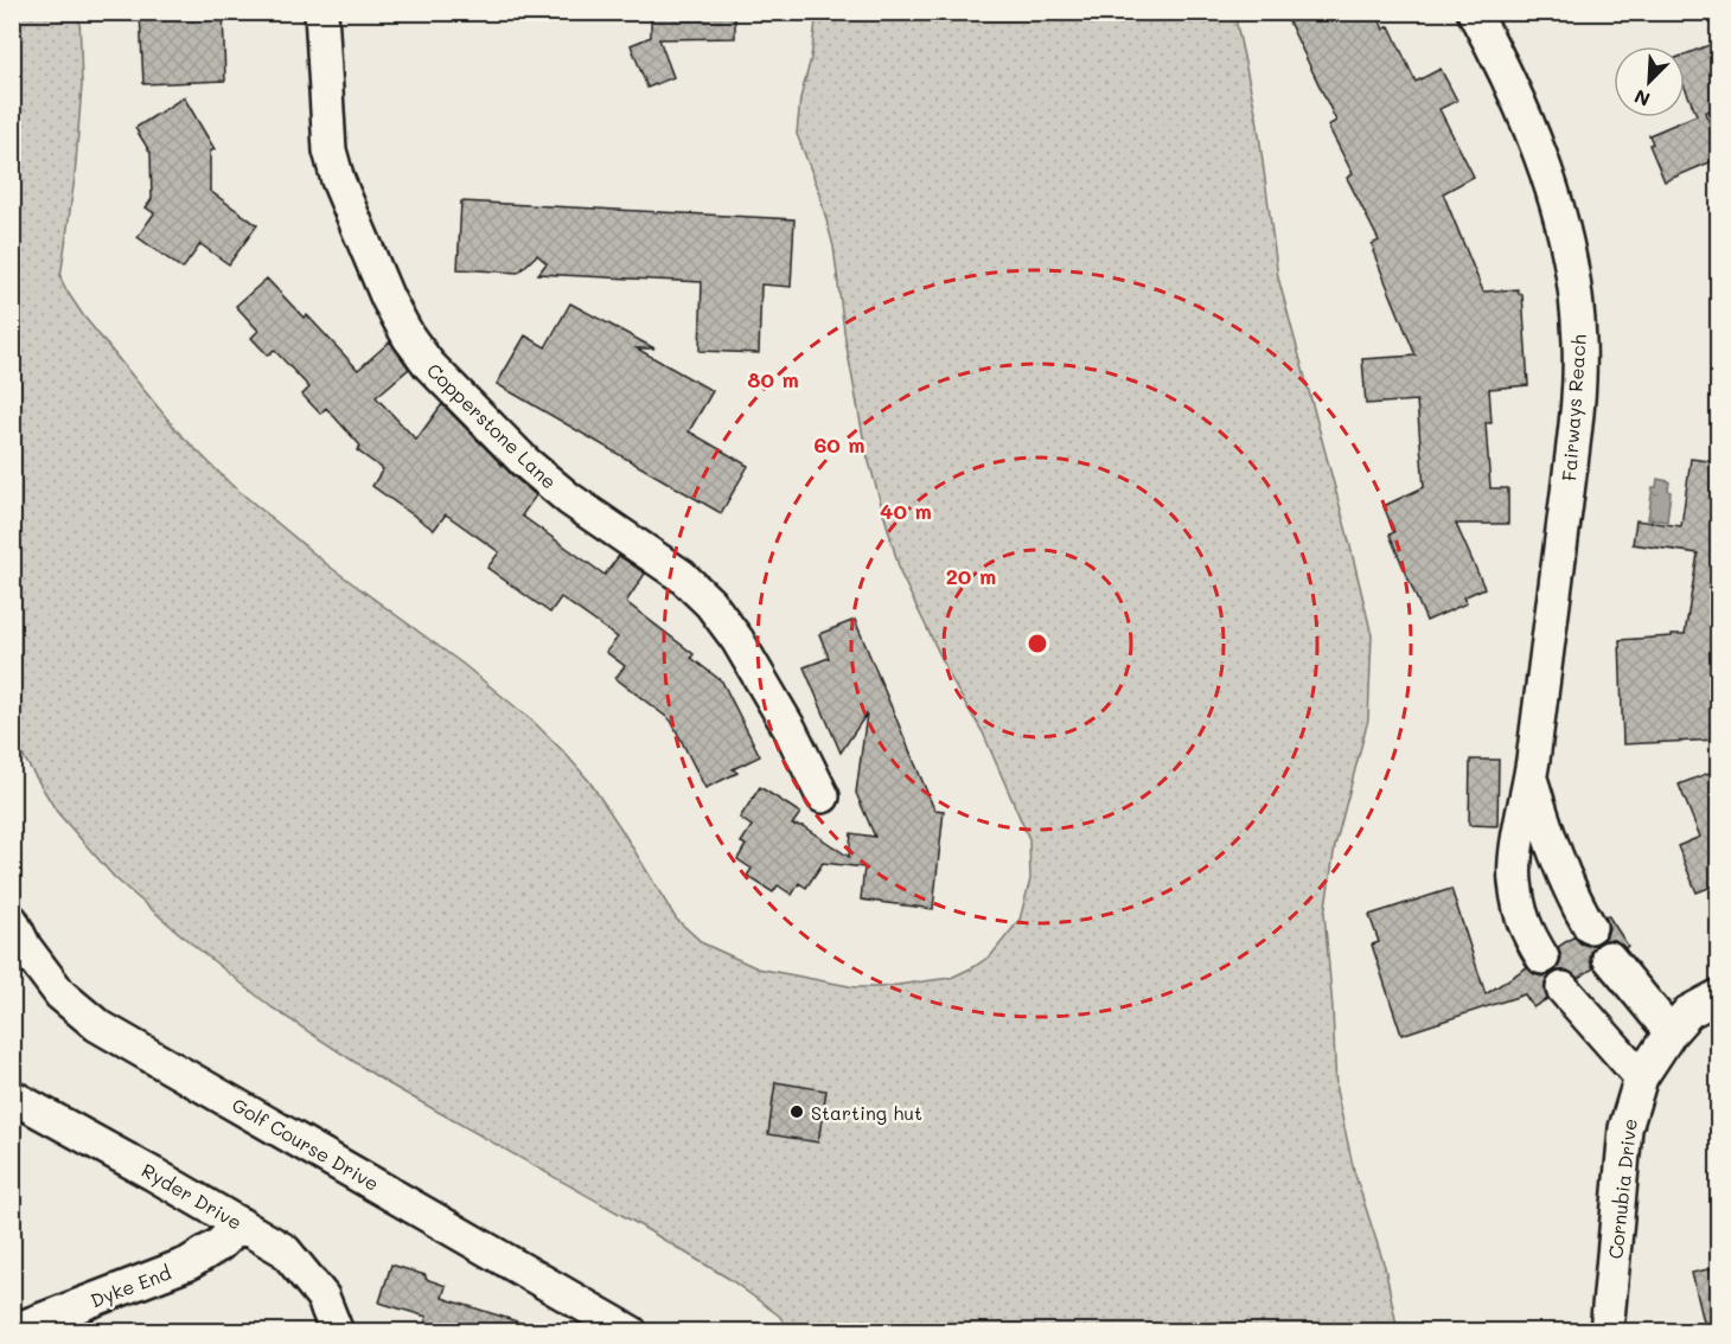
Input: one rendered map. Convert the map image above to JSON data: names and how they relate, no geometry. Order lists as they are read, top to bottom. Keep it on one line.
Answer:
{"streets":{"street":["Fairways Reach","Copperstone Lane","Golf Course Drive","Cornubia Drive","Ryder Drive","Dyke End"]},"crossings":[["Ryder Drive","Dyke End"]],"places":["Starting hut"],"north":"bottom left","rings":["80 m","60 m","40 m","20 m"]}
